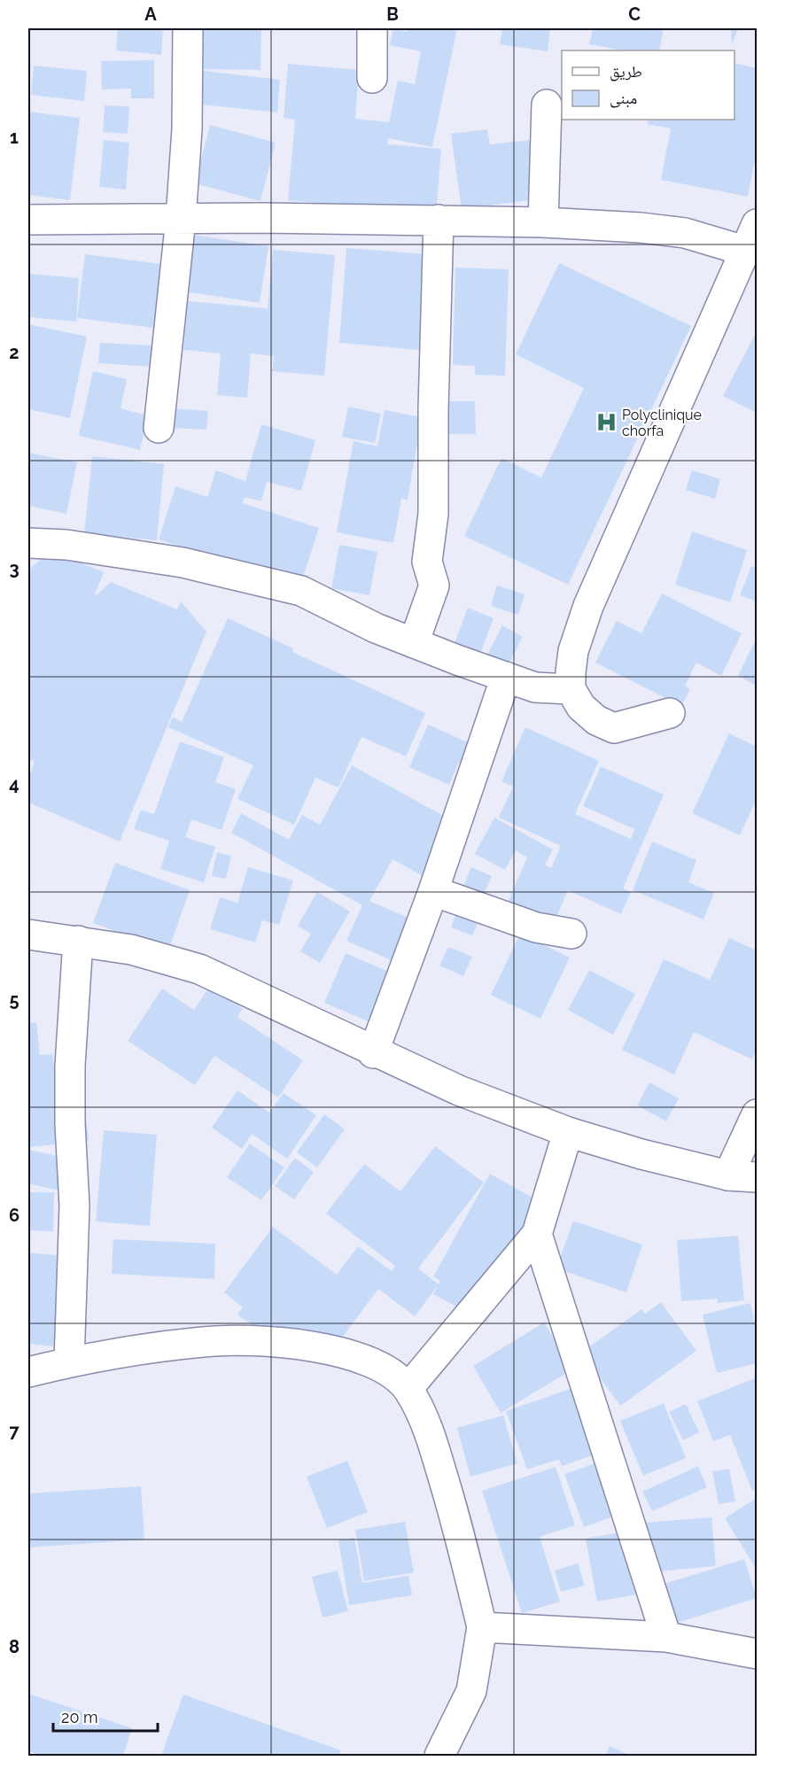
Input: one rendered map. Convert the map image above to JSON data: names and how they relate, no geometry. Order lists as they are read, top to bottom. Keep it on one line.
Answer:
{"places":{"hospital":["Polyclinique chorfa"]},"legend":["طريق","مبنى"],"scale_bar":"20 m","grid":{"columns":["A","B","C"],"rows":["1","2","3","4","5","6","7","8"]}}
